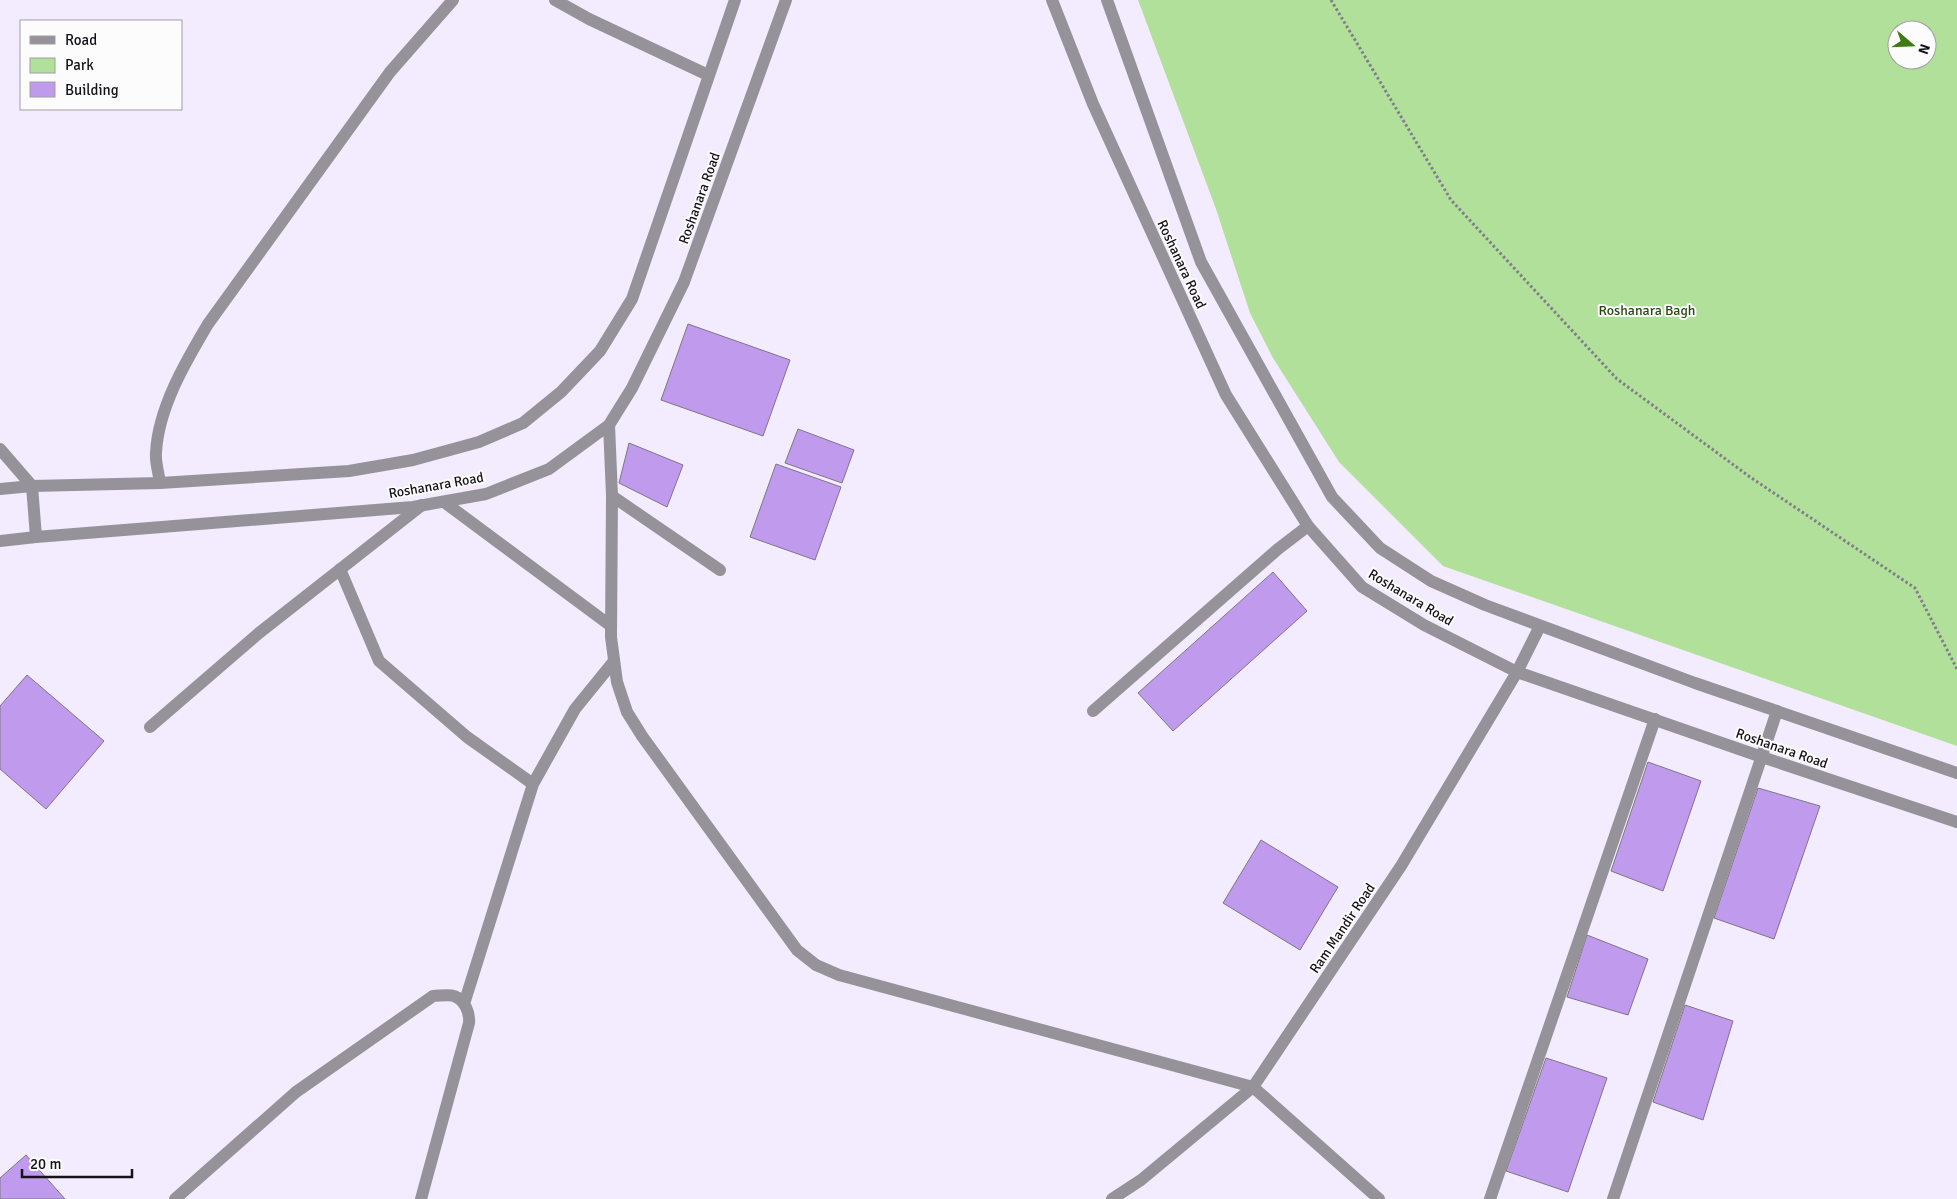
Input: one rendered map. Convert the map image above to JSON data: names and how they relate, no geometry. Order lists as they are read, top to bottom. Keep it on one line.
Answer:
{"streets":{"street":["Roshanara Road","Ram Mandir Road"]},"crossings":[["Roshanara Road","Ram Mandir Road"]],"parks":["Roshanara Bagh"],"legend":["Road","Park","Building"],"scale_bar":"20 m","north":"right"}
